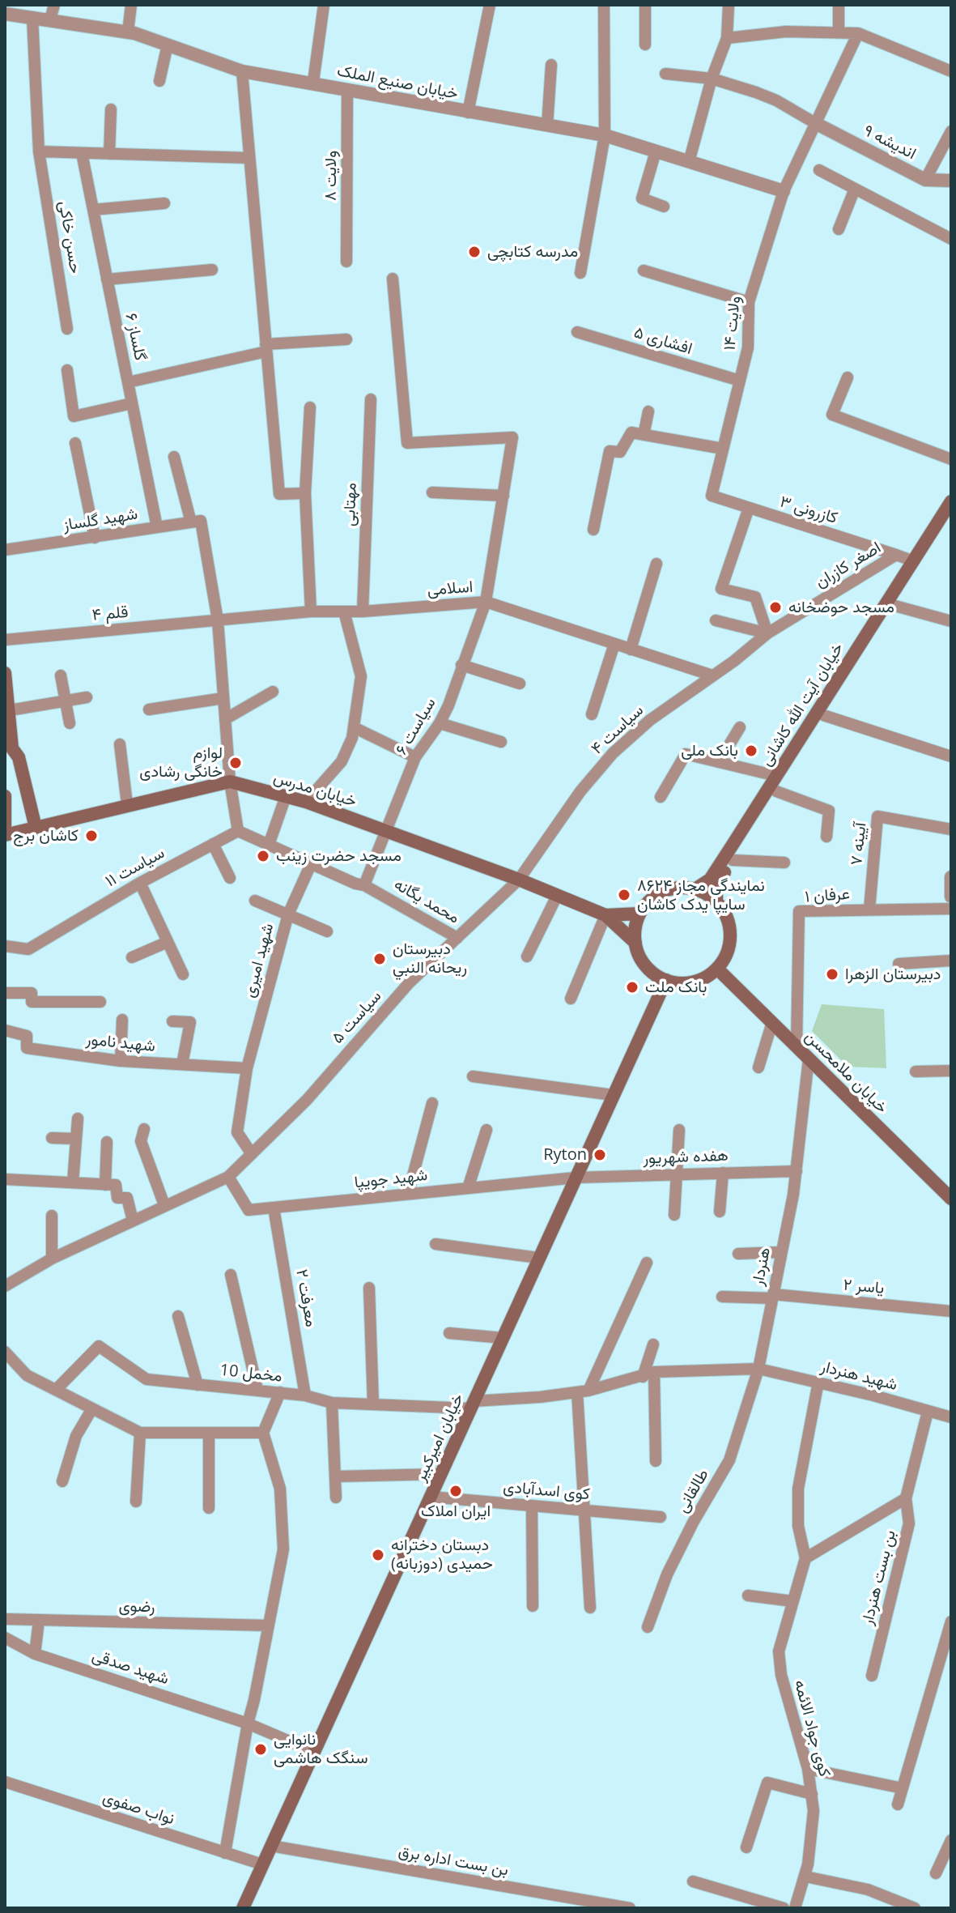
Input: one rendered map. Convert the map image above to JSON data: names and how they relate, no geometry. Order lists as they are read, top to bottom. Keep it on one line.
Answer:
{"streets":{"main road":["خیابان آیت الله کاشانی","خیابان مدرس","خیابان ملامحسن","خیابان امیرکبیر"],"street":["خیابان صنیع الملک","اندیشه ۹","ولایت ۸","حسن خاکی","ولایت ۱۴","گلساز ۶","افشاری ۵","مهتابی","کازرونی ۳","شهید گلساز","اصغر کازران","اسلامی","قلم ۴","سیاست ۶","سیاست ۴","آیینه ۷","سیاست ۱۱","عرفان ۱","محمد یگانه","شهید امیری","سیاست ۵","شهید نامور","هفده شهریور","شهید جویپا","هنردار","یاسر ۲","معرفت ۲","مخمل 10","شهید هنردار","کوی اسدآبادی","طالقانی","بن بست هنردار","رضوی","شهید صدقی","کوی جواد الائمه","نواب صفوی","بن بست اداره برق"]},"crossings":[["خیابان صنیع الملک","ولایت ۸"],["خیابان صنیع الملک","حسن خاکی"],["خیابان صنیع الملک","ولایت ۱۴"],["اندیشه ۹","ولایت ۱۴"],["ولایت ۱۴","افشاری ۵"],["ولایت ۱۴","کازرونی ۳"],["گلساز ۶","شهید گلساز"],["مهتابی","اسلامی"],["کازرونی ۳","اصغر کازران"],["اصغر کازران","خیابان آیت الله کاشانی"],["اصغر کازران","سیاست ۴"],["اسلامی","قلم ۴"],["اسلامی","سیاست ۶"],["اسلامی","سیاست ۴"],["خیابان آیت الله کاشانی","خیابان ملامحسن"],["خیابان آیت الله کاشانی","خیابان امیرکبیر"],["سیاست ۶","خیابان مدرس"],["سیاست ۶","محمد یگانه"],["سیاست ۴","خیابان مدرس"],["سیاست ۴","سیاست ۵"],["خیابان مدرس","سیاست ۵"],["آیینه ۷","عرفان ۱"],["سیاست ۱۱","محمد یگانه"],["عرفان ۱","خیابان ملامحسن"],["محمد یگانه","شهید امیری"],["محمد یگانه","سیاست ۵"],["شهید امیری","سیاست ۵"],["شهید امیری","شهید نامور"],["سیاست ۵","شهید جویپا"],["خیابان ملامحسن","هنردار"],["خیابان ملامحسن","خیابان امیرکبیر"],["هفده شهریور","شهید جویپا"],["هفده شهریور","هنردار"],["هفده شهریور","خیابان امیرکبیر"],["شهید جویپا","معرفت ۲"],["شهید جویپا","خیابان امیرکبیر"],["هنردار","یاسر ۲"],["هنردار","شهید هنردار"],["هنردار","طالقانی"],["معرفت ۲","مخمل 10"],["مخمل 10","شهید هنردار"],["مخمل 10","خیابان امیرکبیر"],["شهید هنردار","طالقانی"],["شهید هنردار","بن بست هنردار"],["خیابان امیرکبیر","کوی اسدآبادی"],["خیابان امیرکبیر","شهید صدقی"],["خیابان امیرکبیر","نواب صفوی"],["خیابان امیرکبیر","بن بست اداره برق"]],"places":["مدرسه کتابچی","مسجد حوضخانه","بانک ملی","لوازم خانگی رشادی","کاشان برج","مسجد حضرت زینب","نمایندگی مجاز ۸۶۲۴ سایپا یدک کاشان","دبيرستان ريحانه النبي","دبیرستان الزهرا","بانک ملت","Ryton","ایران املاک","دبستان دخترانه حمیدی (دوزبانه)","نانوایی سنگک هاشمی"]}
